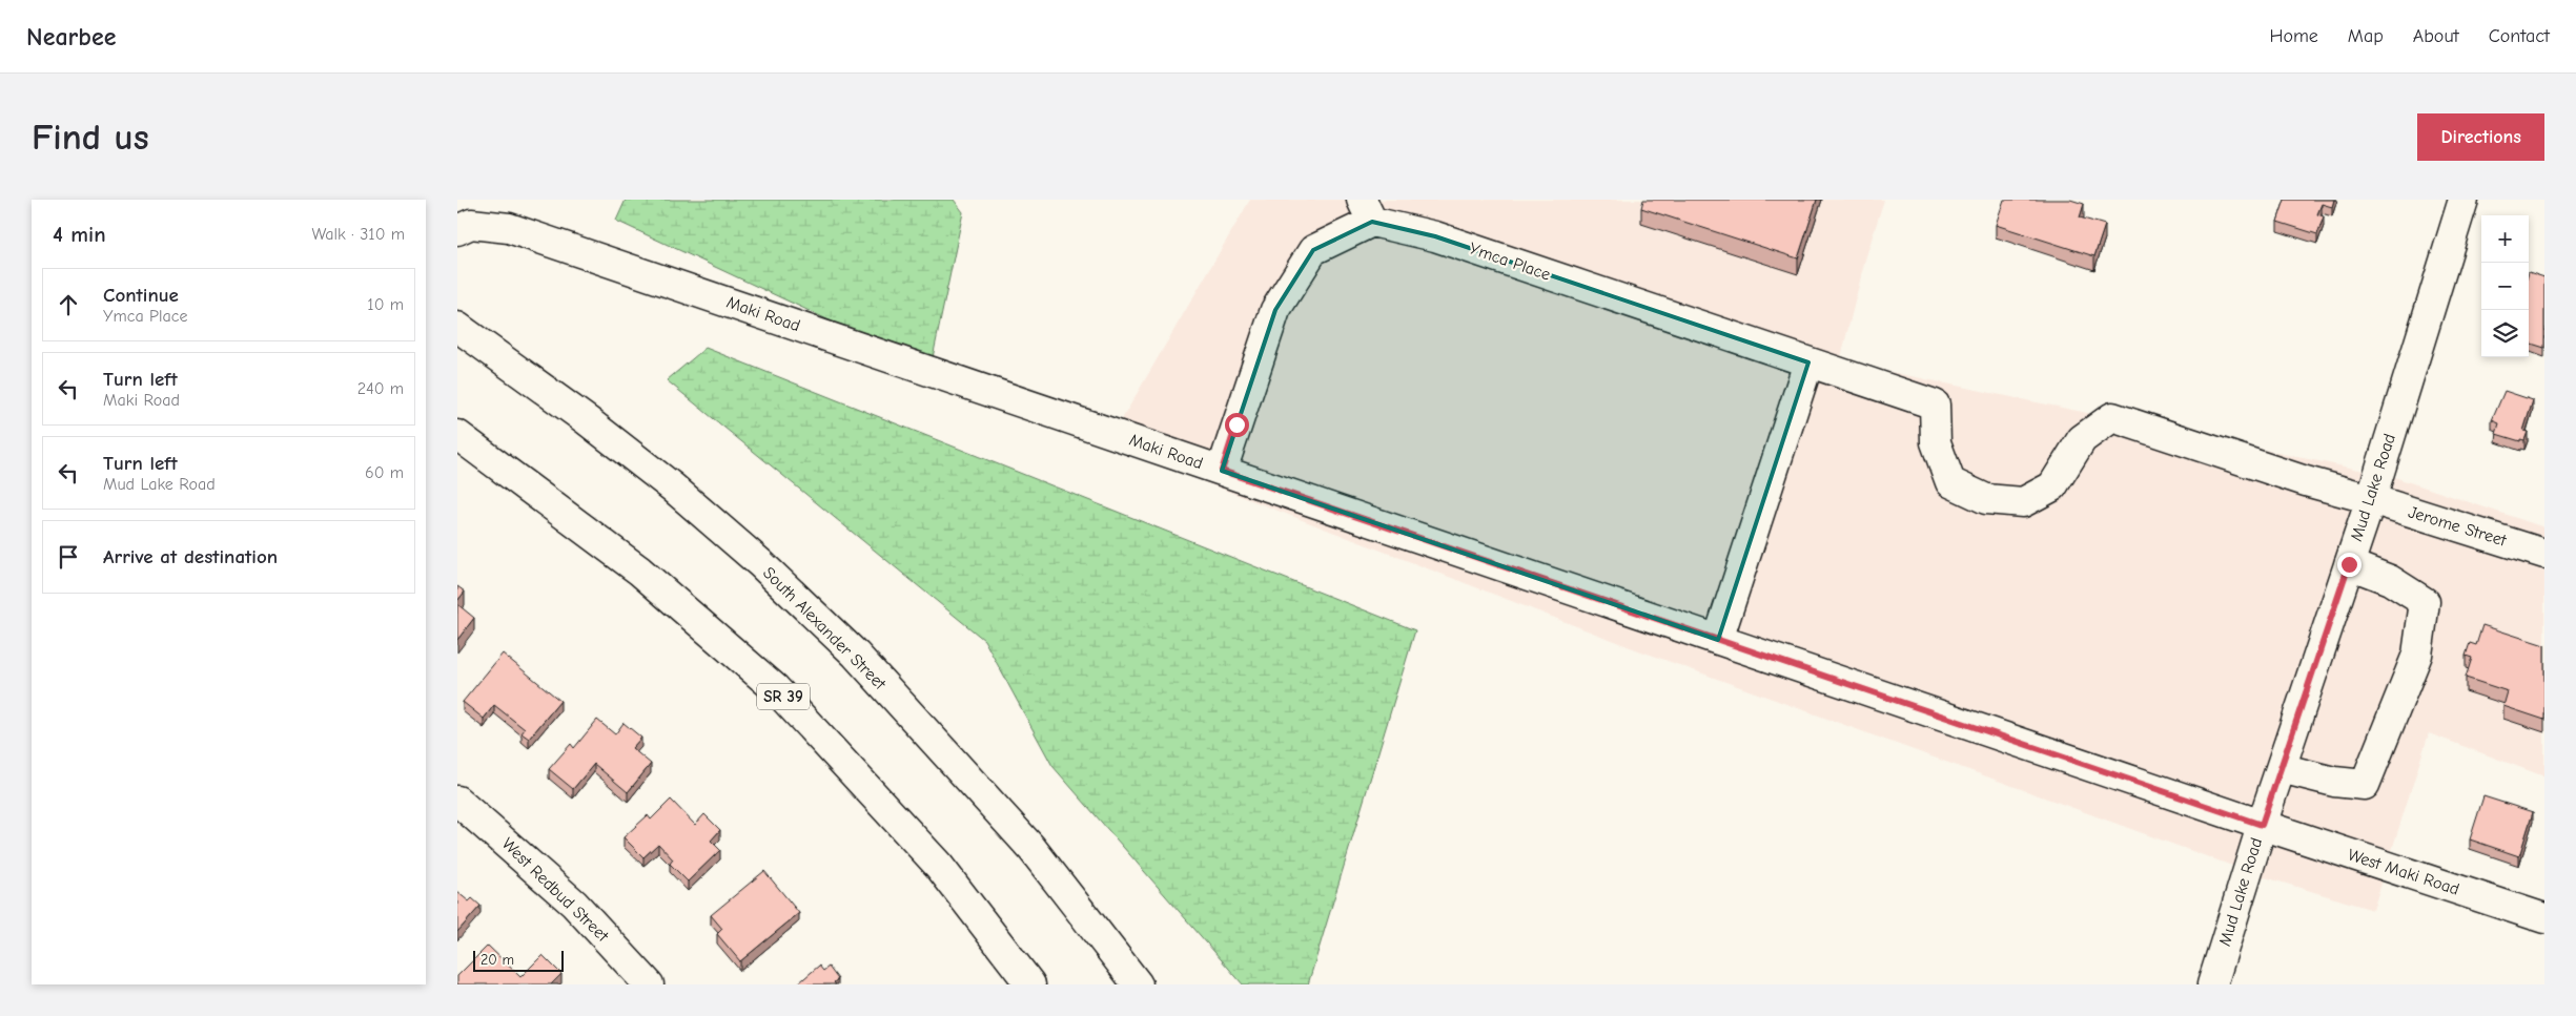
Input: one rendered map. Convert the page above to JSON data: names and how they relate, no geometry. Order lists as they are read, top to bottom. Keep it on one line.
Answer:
{"streets":{"street":["Ymca Place","Maki Road","Mud Lake Road","Jerome Street","South Alexander Street","SR 39","West Maki Road","West Redbud Street"]},"crossings":[["Ymca Place","Maki Road"],["Ymca Place","Jerome Street"],["Maki Road","Mud Lake Road"],["Maki Road","West Maki Road"],["Mud Lake Road","Jerome Street"],["Mud Lake Road","West Maki Road"]],"scale_bar":"20 m","page":{"header":"Nearbee","nav":["Home","Map","About","Contact"],"buttons":"Directions","title":"Find us","heading":["4 min","Walk · 310 m"],"map_buttons":["+","−"],"list":[["Continue","Ymca Place","10 m"],["Turn left","Maki Road","240 m"],["Turn left","Mud Lake Road","60 m"],"Arrive at destination"],"scale":"20 m"}}
